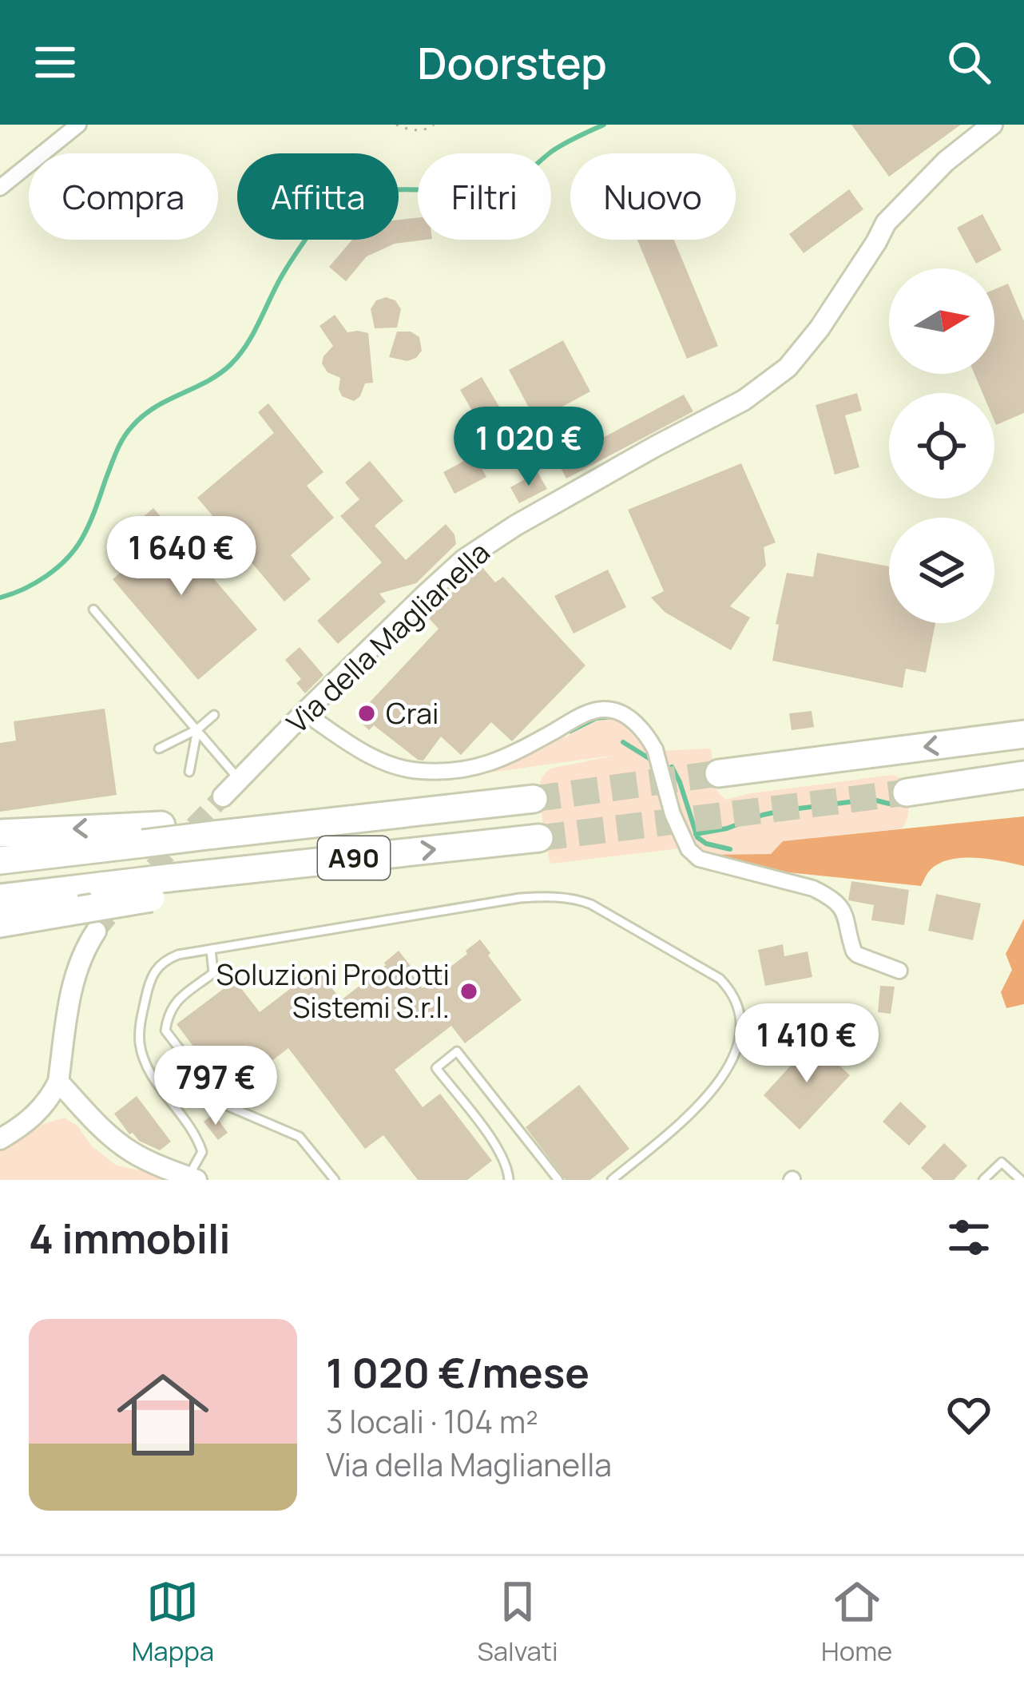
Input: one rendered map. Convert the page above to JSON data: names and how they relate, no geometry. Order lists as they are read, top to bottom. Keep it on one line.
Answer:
{"streets":{"highway":["A90"],"street":["Via della Maglianella"]},"places":["Crai","Soluzioni Prodotti Sistemi S.r.l."],"north":"right","page":{"header":"Doorstep","chip":["Compra","Affitta","Filtri","Nuovo"],"price":["1 020 €","1 640 €","1 410 €","797 €"],"heading":"4 immobili","list":[{"name":"1 020 €/mese","note":"3 locali · 104 m² · Via della Maglianella"}],"tabs":["Mappa","Salvati","Home"]}}
